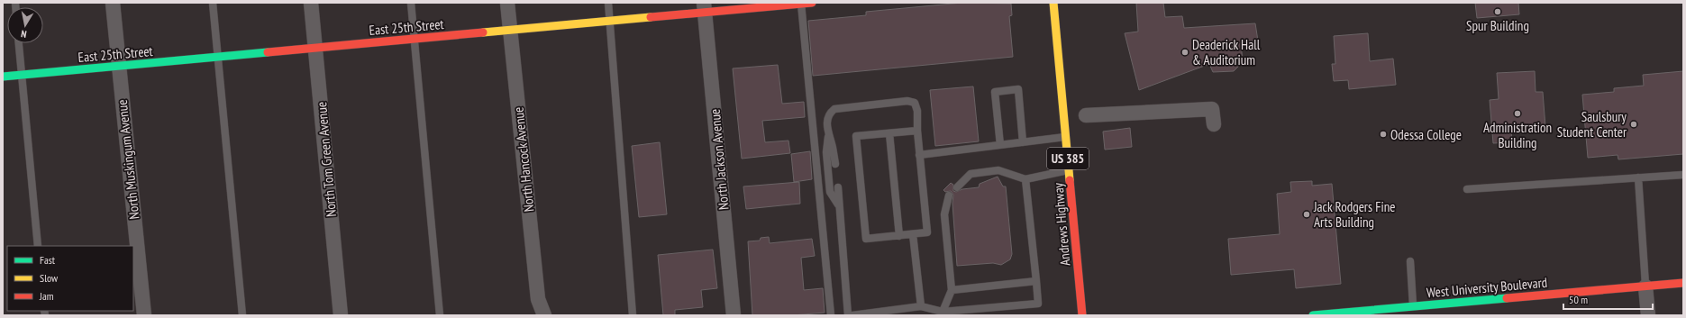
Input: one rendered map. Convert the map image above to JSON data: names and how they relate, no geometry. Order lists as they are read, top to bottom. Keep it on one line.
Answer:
{"streets":{"street":["East 25th Street","US 385","North Muskingum Avenue","North Tom Green Avenue","North Hancock Avenue","North Jackson Avenue","Andrews Highway","West University Boulevard"]},"crossings":[["East 25th Street","North Muskingum Avenue"],["East 25th Street","North Tom Green Avenue"],["East 25th Street","North Hancock Avenue"],["East 25th Street","North Jackson Avenue"]],"places":["Spur Building","Deaderick Hall & Auditorium","Administration Building","Saulsbury Student Center","Odessa College","Jack Rodgers Fine Arts Building"],"legend":["Fast","Slow","Jam"],"scale_bar":"50 m","north":"bottom"}
